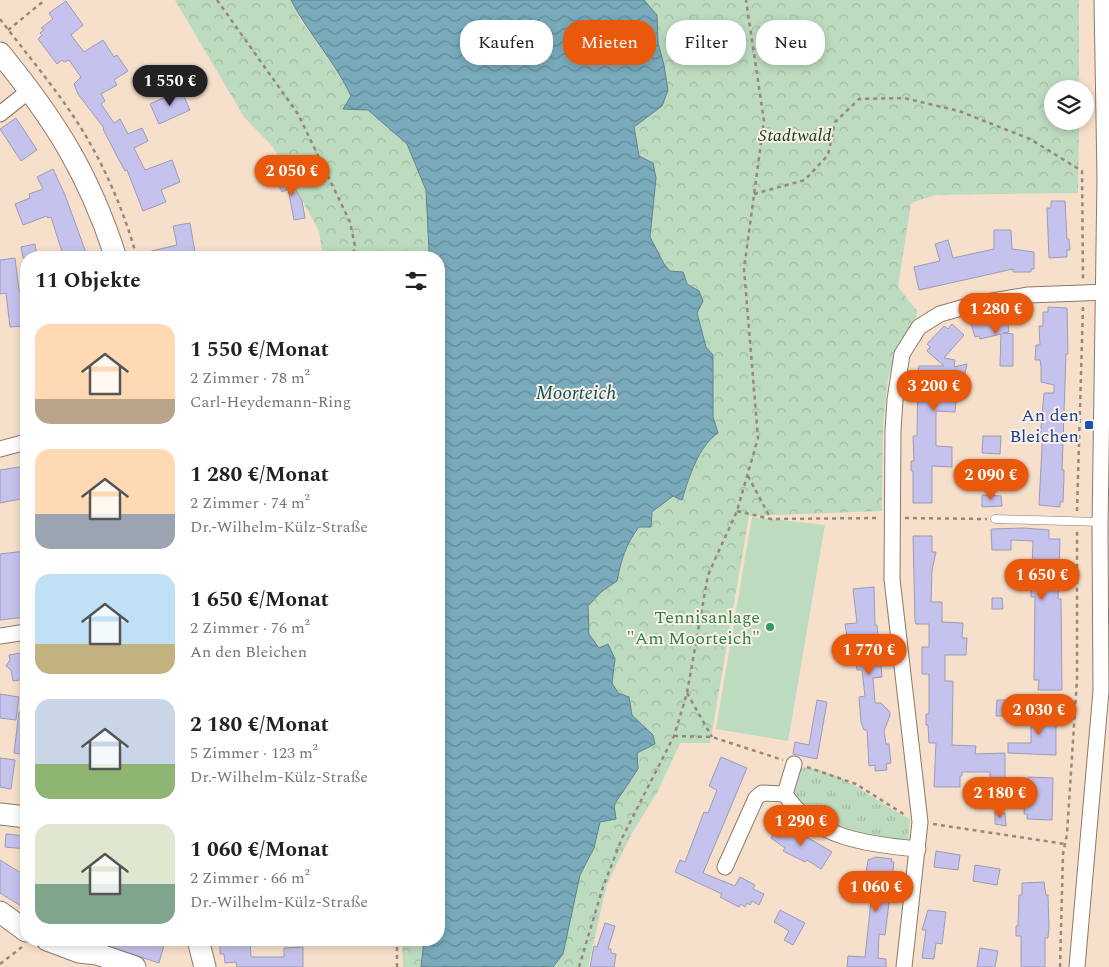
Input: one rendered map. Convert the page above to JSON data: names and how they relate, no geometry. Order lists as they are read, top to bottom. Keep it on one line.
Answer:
{"water":["Moorteich"],"parks":["Stadtwald"],"places":{"transit":["An den Bleichen"],"other":["Tennisanlage \"Am Moorteich\""]},"page":{"chip":["Kaufen","Mieten","Filter","Neu"],"price":["1 550 €","2 050 €","1 280 €","3 200 €","2 090 €","1 650 €","1 770 €","2 030 €","2 180 €","1 290 €","1 060 €"],"heading":"11 Objekte","list":[{"name":"1 550 €/Monat","note":"2 Zimmer · 78 m² · Carl-Heydemann-Ring"},{"name":"1 280 €/Monat","note":"2 Zimmer · 74 m² · Dr.-Wilhelm-Külz-Straße"},{"name":"1 650 €/Monat","note":"2 Zimmer · 76 m² · An den Bleichen"},{"name":"2 180 €/Monat","note":"5 Zimmer · 123 m² · Dr.-Wilhelm-Külz-Straße"},{"name":"1 060 €/Monat","note":"2 Zimmer · 66 m² · Dr.-Wilhelm-Külz-Straße"}]}}
